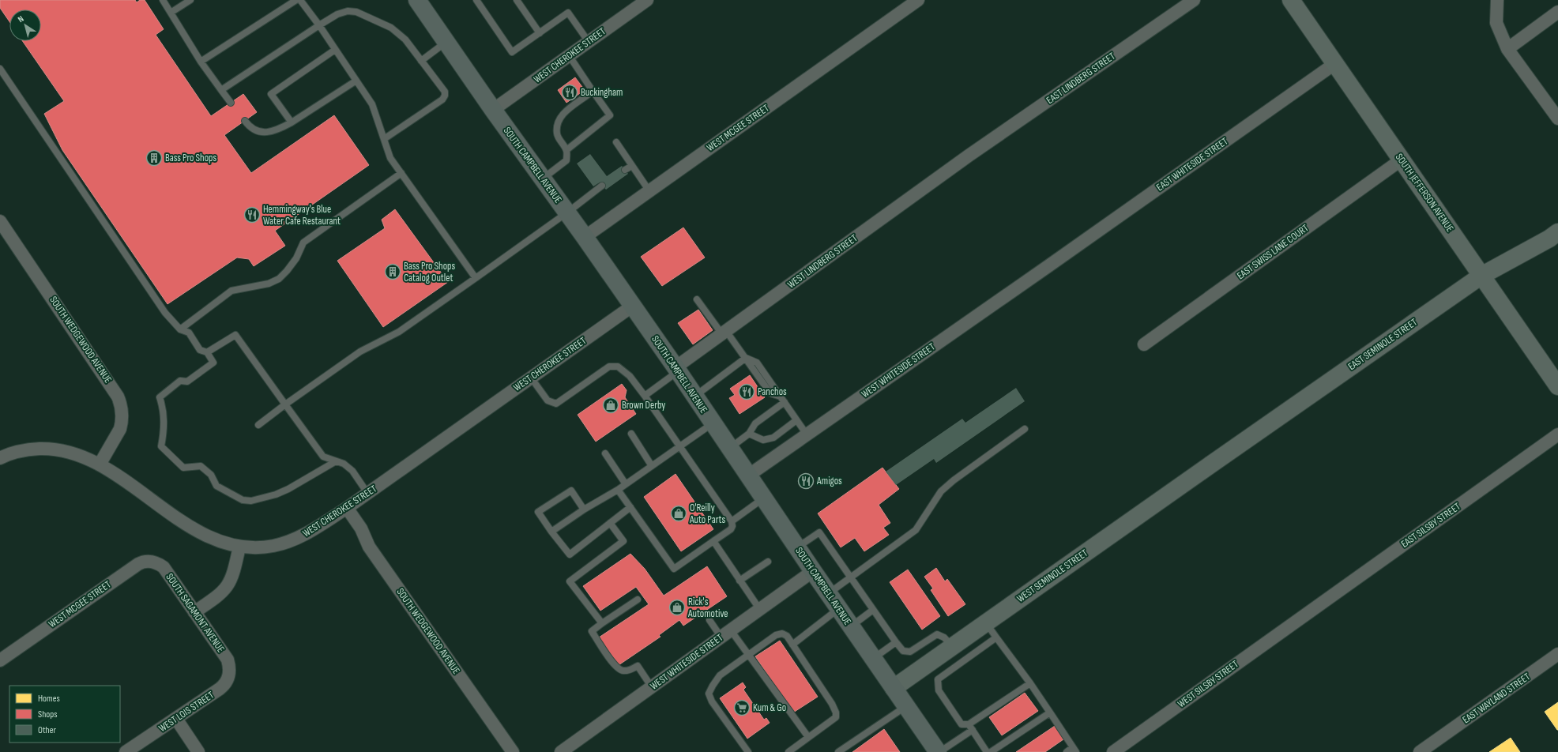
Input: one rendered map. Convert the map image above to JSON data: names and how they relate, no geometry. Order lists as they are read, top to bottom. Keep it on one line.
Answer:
{"streets":{"main road":["SOUTH CAMPBELL AVENUE"],"street":["WEST CHEROKEE STREET","EAST LINDBERG STREET","WEST MCGEE STREET","EAST WHITESIDE STREET","SOUTH JEFFERSON AVENUE","EAST SWISS LANE COURT","WEST LINDBERG STREET","SOUTH WEDGEWOOD AVENUE","EAST SEMINOLE STREET","WEST WHITESIDE STREET","EAST SILSBY STREET","WEST SEMINOLE STREET","SOUTH SAGAMONT AVENUE","WEST SILSBY STREET","EAST WAYLAND STREET","WEST LOIS STREET"]},"crossings":[["WEST CHEROKEE STREET","SOUTH CAMPBELL AVENUE"],["WEST CHEROKEE STREET","SOUTH WEDGEWOOD AVENUE"],["EAST LINDBERG STREET","WEST LINDBERG STREET"],["WEST MCGEE STREET","SOUTH CAMPBELL AVENUE"],["WEST MCGEE STREET","SOUTH SAGAMONT AVENUE"],["EAST WHITESIDE STREET","SOUTH JEFFERSON AVENUE"],["EAST WHITESIDE STREET","WEST WHITESIDE STREET"],["SOUTH CAMPBELL AVENUE","WEST LINDBERG STREET"],["SOUTH CAMPBELL AVENUE","WEST WHITESIDE STREET"],["SOUTH CAMPBELL AVENUE","WEST SEMINOLE STREET"],["SOUTH JEFFERSON AVENUE","EAST SWISS LANE COURT"],["SOUTH JEFFERSON AVENUE","EAST SEMINOLE STREET"],["EAST SEMINOLE STREET","WEST SEMINOLE STREET"],["EAST SILSBY STREET","WEST SILSBY STREET"],["SOUTH SAGAMONT AVENUE","WEST LOIS STREET"]],"places":{"restaurant":["Buckingham","Hemmingway's Blue Water Cafe Restaurant","Panchos","Amigos"],"building":["Bass Pro Shops","Bass Pro Shops Catalog Outlet"],"shop":["Brown Derby","O'Reilly Auto Parts","Rick's Automotive"],"supermarket":["Kum & Go"]},"legend":["Homes","Shops","Other"],"north":"top left"}
